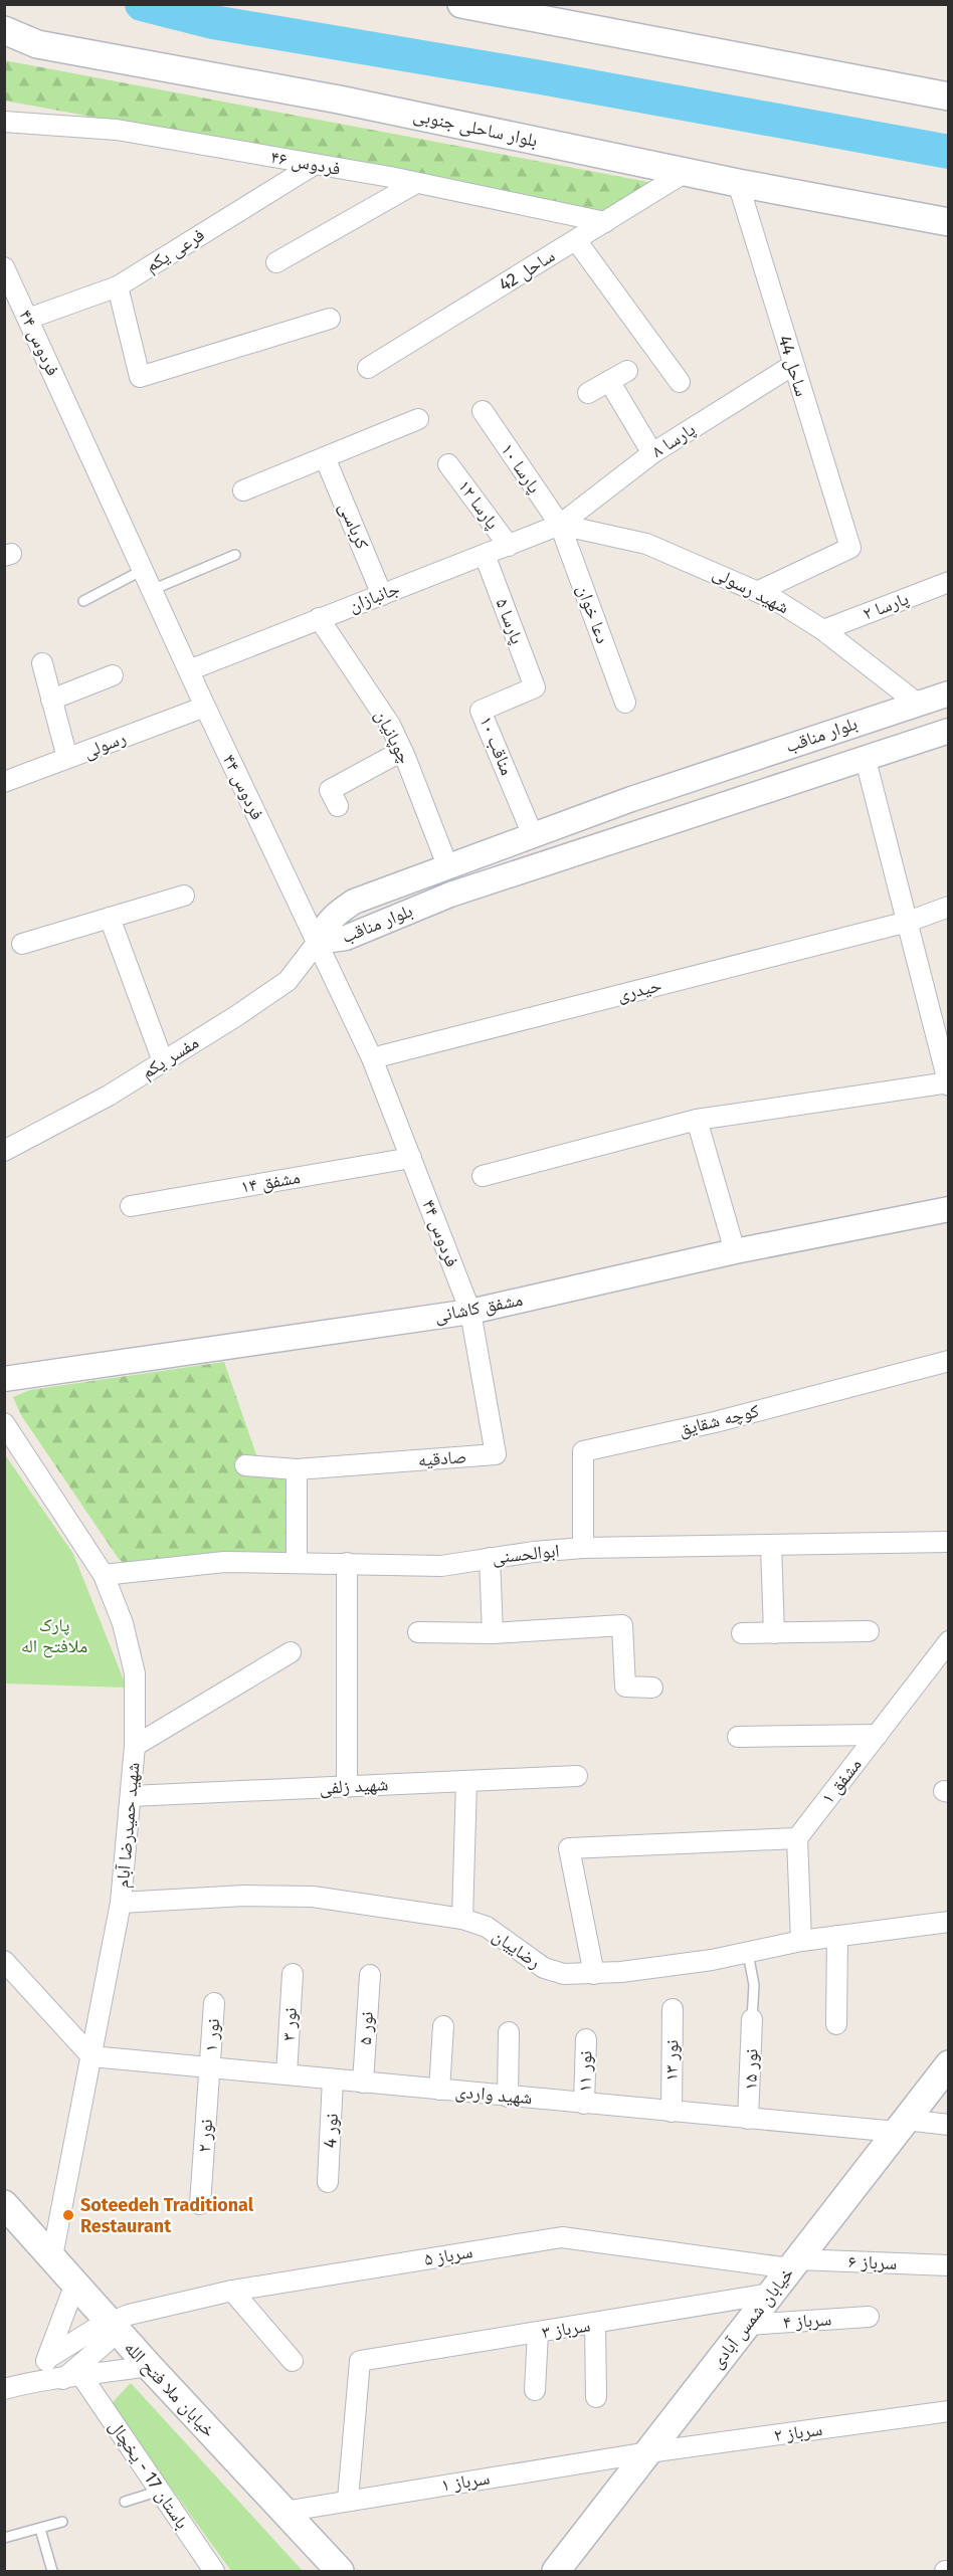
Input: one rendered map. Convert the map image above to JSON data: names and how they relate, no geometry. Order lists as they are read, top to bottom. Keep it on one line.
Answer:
{"streets":{"main road":["بلوار ساحلی جنوبی","خیابان شمس آبادی","خیابان ملا فتح الله"],"street":["فردوس ۴۶","فرعی یکم","ساحل 42","فردوس ۴۴","ساحل 44","پارسا ۸","پارسا ۱۰","پارسا ۱۲","کرباسی","شهید رسولی","جانبازان","پارسا ۲","دعا خوان","پارسا ۵","بلوار مناقب","چوپانیان","رسولی","مناقب ۱۰","حیدری","مفسر یکم","مشفق ۱۴","مشفق کاشانی","کوچه شقایق","صادقیه","ابوالحسنی","مشفق ۱","شهید زلفی","شهید حمیدرضا آبام","رضاییان","نور ۳","نور ۵","نور ۱","نور ۱۳","نور ۱۵","نور ۱۱","شهید واردی","نور 4","نور ۲","سرباز ۵","سرباز ۶","سرباز ۴","سرباز ۳","سرباز ۲","باستان 17 - یخچال","سرباز ۱"]},"crossings":[["بلوار ساحلی جنوبی","ساحل 42"],["بلوار ساحلی جنوبی","ساحل 44"],["فردوس ۴۶","فرعی یکم"],["فردوس ۴۶","ساحل 42"],["فرعی یکم","فردوس ۴۴"],["فردوس ۴۴","جانبازان"],["فردوس ۴۴","بلوار مناقب"],["فردوس ۴۴","رسولی"],["فردوس ۴۴","حیدری"],["فردوس ۴۴","مفسر یکم"],["فردوس ۴۴","مشفق ۱۴"],["فردوس ۴۴","مشفق کاشانی"],["فردوس ۴۴","صادقیه"],["ساحل 44","پارسا ۸"],["ساحل 44","شهید رسولی"],["پارسا ۸","پارسا ۱۰"],["پارسا ۸","شهید رسولی"],["پارسا ۸","جانبازان"],["پارسا ۸","دعا خوان"],["پارسا ۱۰","شهید رسولی"],["پارسا ۱۰","جانبازان"],["پارسا ۱۰","دعا خوان"],["پارسا ۱۲","جانبازان"],["کرباسی","جانبازان"],["شهید رسولی","جانبازان"],["شهید رسولی","پارسا ۲"],["شهید رسولی","دعا خوان"],["شهید رسولی","بلوار مناقب"],["جانبازان","دعا خوان"],["جانبازان","پارسا ۵"],["جانبازان","چوپانیان"],["پارسا ۵","مناقب ۱۰"],["بلوار مناقب","چوپانیان"],["بلوار مناقب","مناقب ۱۰"],["بلوار مناقب","مفسر یکم"],["مشفق کاشانی","صادقیه"],["کوچه شقایق","ابوالحسنی"],["ابوالحسنی","شهید حمیدرضا آبام"],["شهید زلفی","شهید حمیدرضا آبام"],["شهید حمیدرضا آبام","رضاییان"],["شهید حمیدرضا آبام","شهید واردی"],["شهید حمیدرضا آبام","خیابان ملا فتح الله"],["نور ۳","شهید واردی"],["نور ۵","شهید واردی"],["نور ۱","شهید واردی"],["نور ۱","نور ۲"],["نور ۱۳","شهید واردی"],["نور ۱۵","شهید واردی"],["نور ۱۱","شهید واردی"],["شهید واردی","نور 4"],["شهید واردی","نور ۲"],["شهید واردی","خیابان شمس آبادی"],["سرباز ۵","سرباز ۶"],["سرباز ۵","خیابان شمس آبادی"],["سرباز ۵","خیابان ملا فتح الله"],["سرباز ۶","خیابان شمس آبادی"],["خیابان شمس آبادی","سرباز ۴"],["خیابان شمس آبادی","سرباز ۳"],["خیابان شمس آبادی","سرباز ۲"],["خیابان شمس آبادی","سرباز ۱"],["سرباز ۳","سرباز ۱"],["خیابان ملا فتح الله","سرباز ۱"],["سرباز ۲","سرباز ۱"]],"parks":["پارک ملافتح اله"],"places":["Soteedeh Traditional Restaurant"]}
